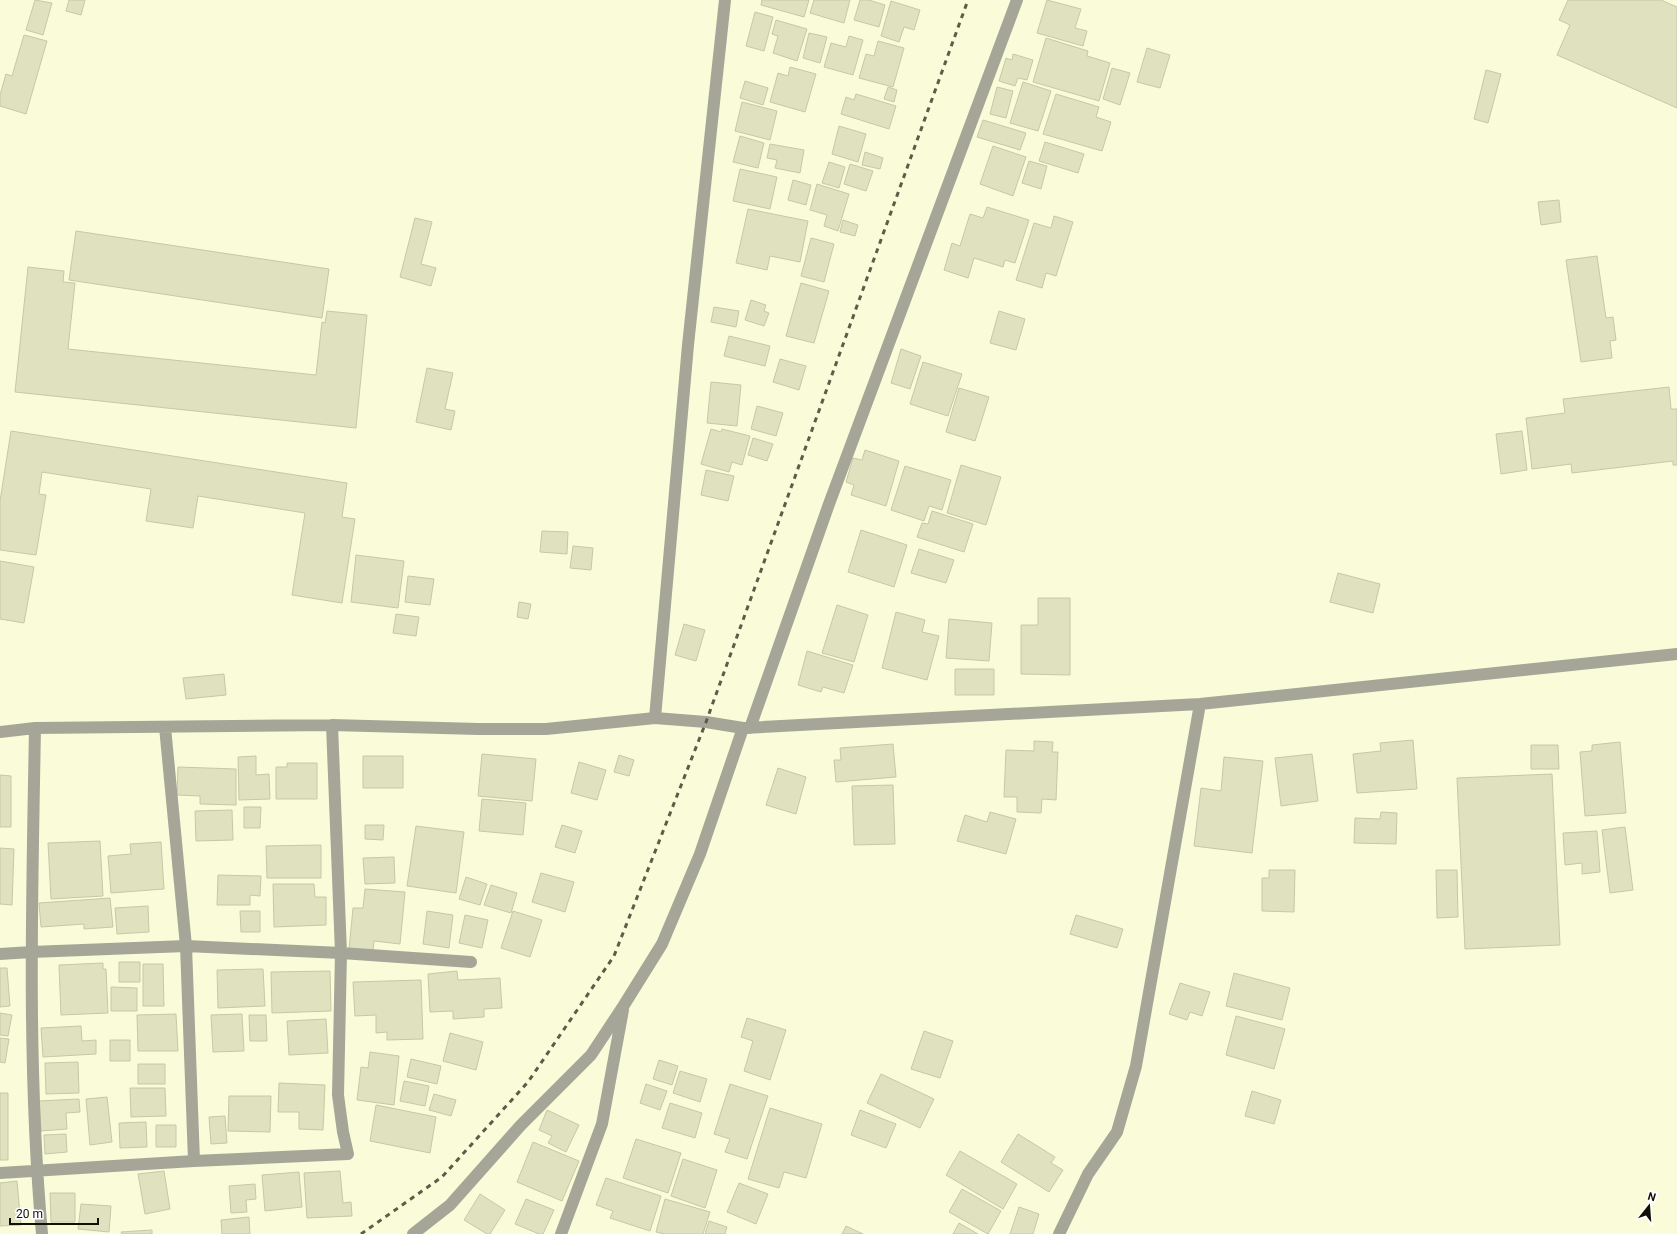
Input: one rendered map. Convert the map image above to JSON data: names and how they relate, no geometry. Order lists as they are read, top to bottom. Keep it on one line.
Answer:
{"scale_bar":"20 m","north":"top"}
